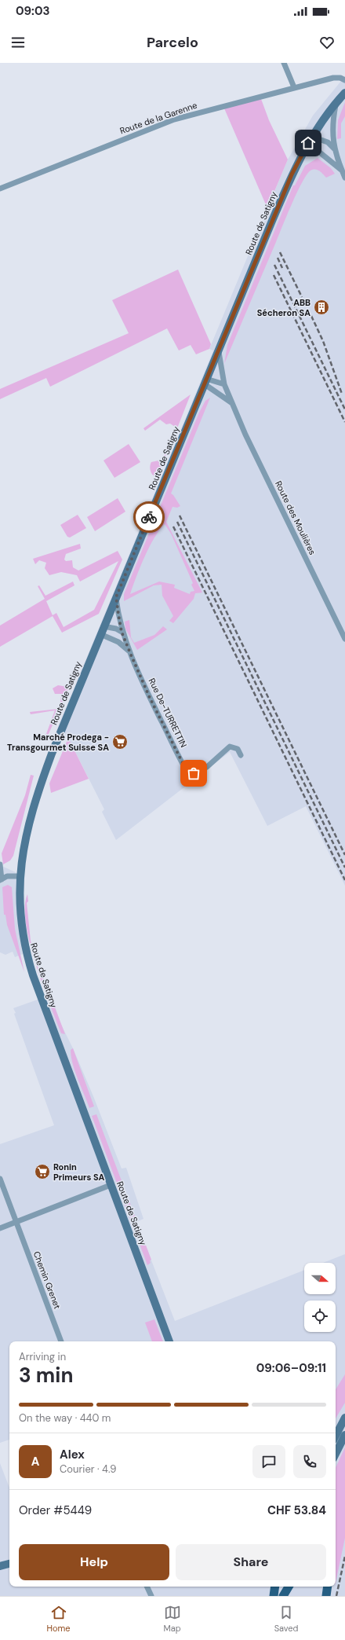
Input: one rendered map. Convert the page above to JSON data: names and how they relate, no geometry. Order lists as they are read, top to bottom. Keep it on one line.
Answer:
{"streets":{"street":["Route de la Garenne","Route de Satigny","Route des Moulières","Rue De-TURRETTIN","Chemin Grenet"]},"crossings":[["Route de Satigny","Rue De-TURRETTIN"]],"places":{"building":["ABB Sécheron SA"],"supermarket":["Marché Prodega - Transgourmet Suisse SA","Ronin Primeurs SA"]},"north":"right","page":{"status":"09:03","header":"Parcelo","heading":["3 min","Arriving in","09:06–09:11"],"panel":["Alex","Courier · 4.9","Order #5449","CHF 53.84"],"bar":"On the way · 440 m","round":"A","buttons":["Help","Share"],"tabs":["Home","Map","Saved"]}}
